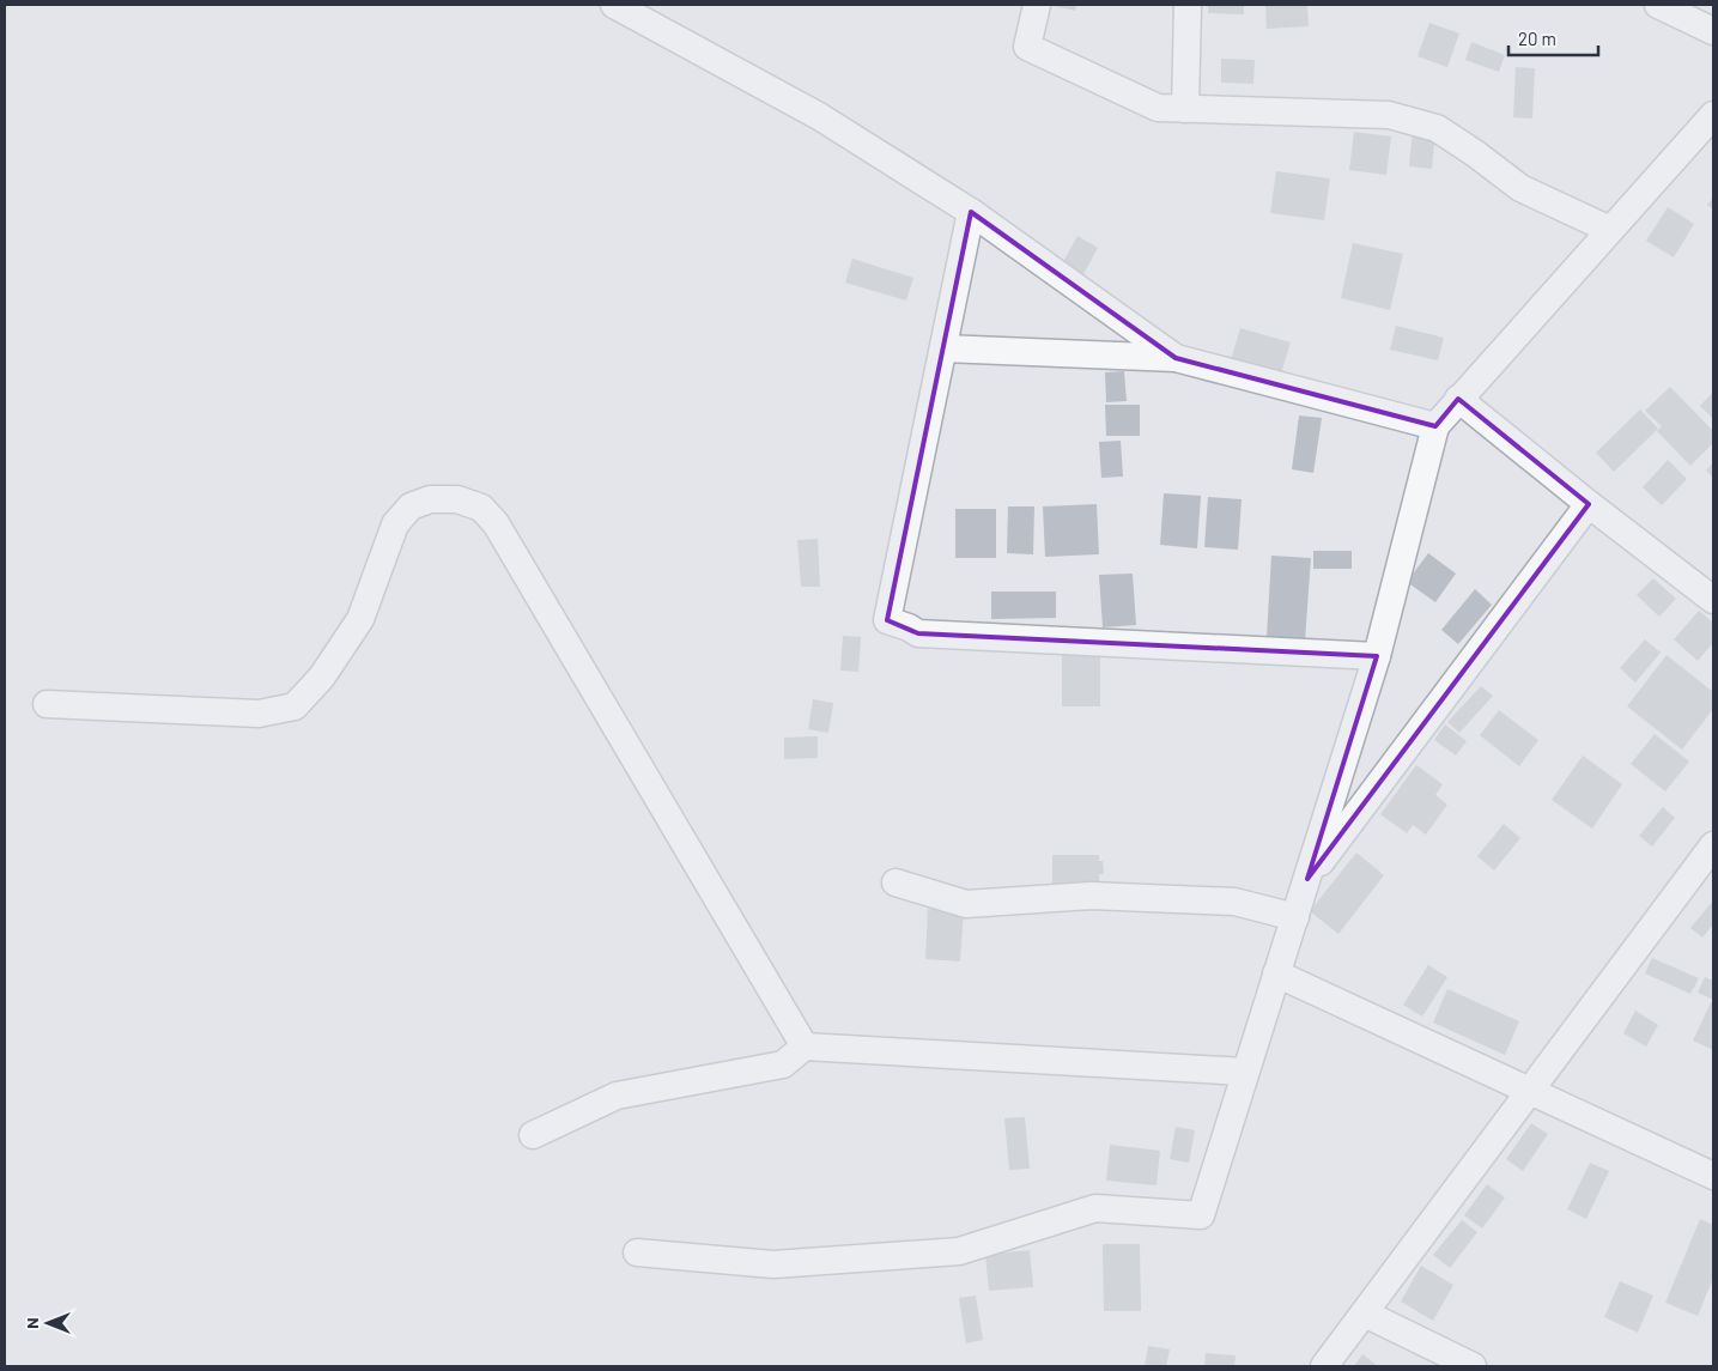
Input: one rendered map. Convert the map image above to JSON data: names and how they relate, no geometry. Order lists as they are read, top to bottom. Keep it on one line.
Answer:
{"scale_bar":"20 m","north":"left"}
